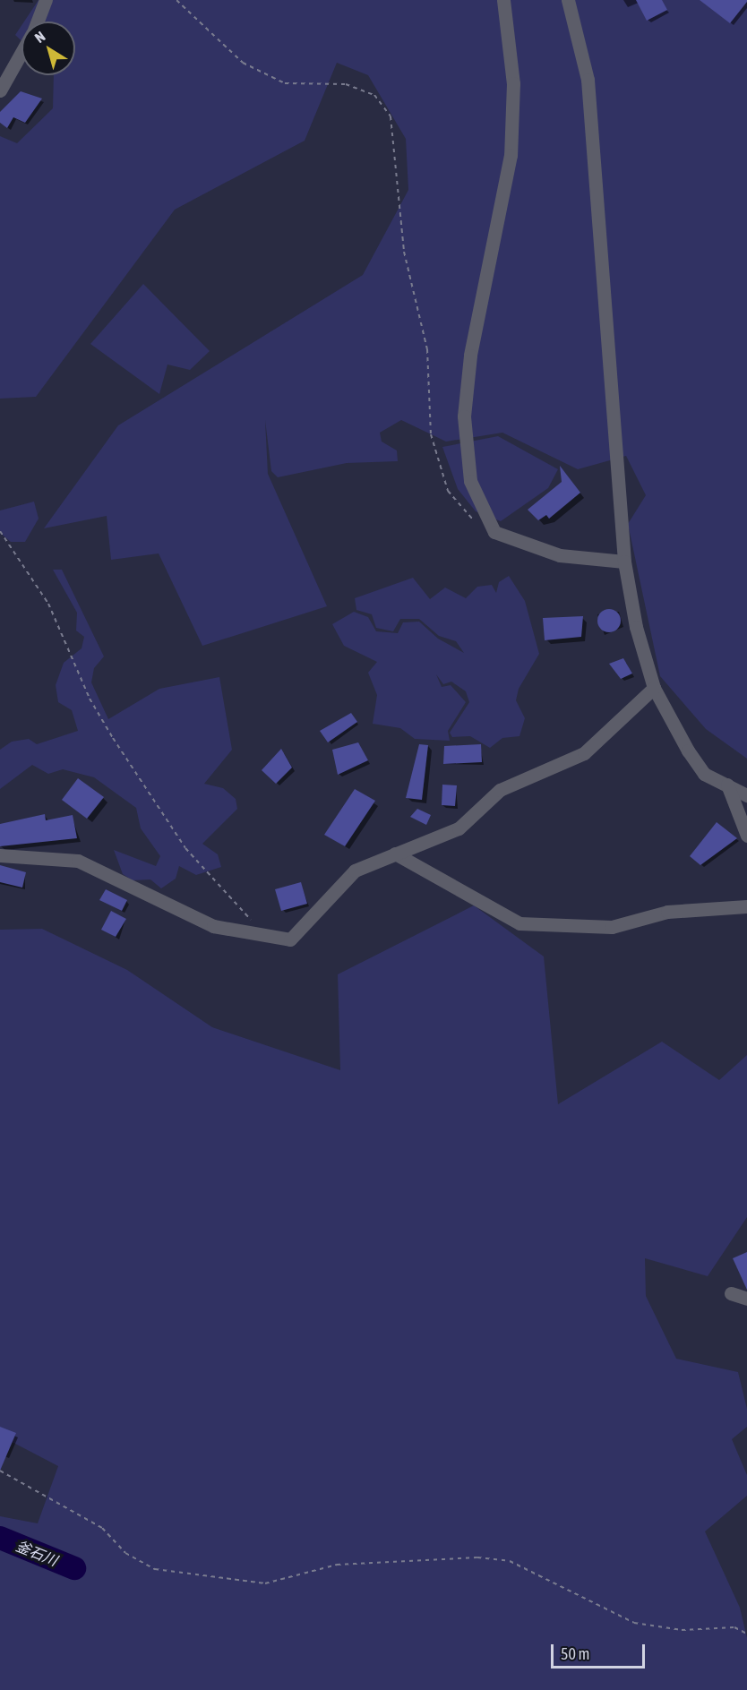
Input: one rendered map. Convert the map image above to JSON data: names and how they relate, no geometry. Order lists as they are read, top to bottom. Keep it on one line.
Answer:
{"water":["釜石川"],"scale_bar":"50 m","north":"top left"}
